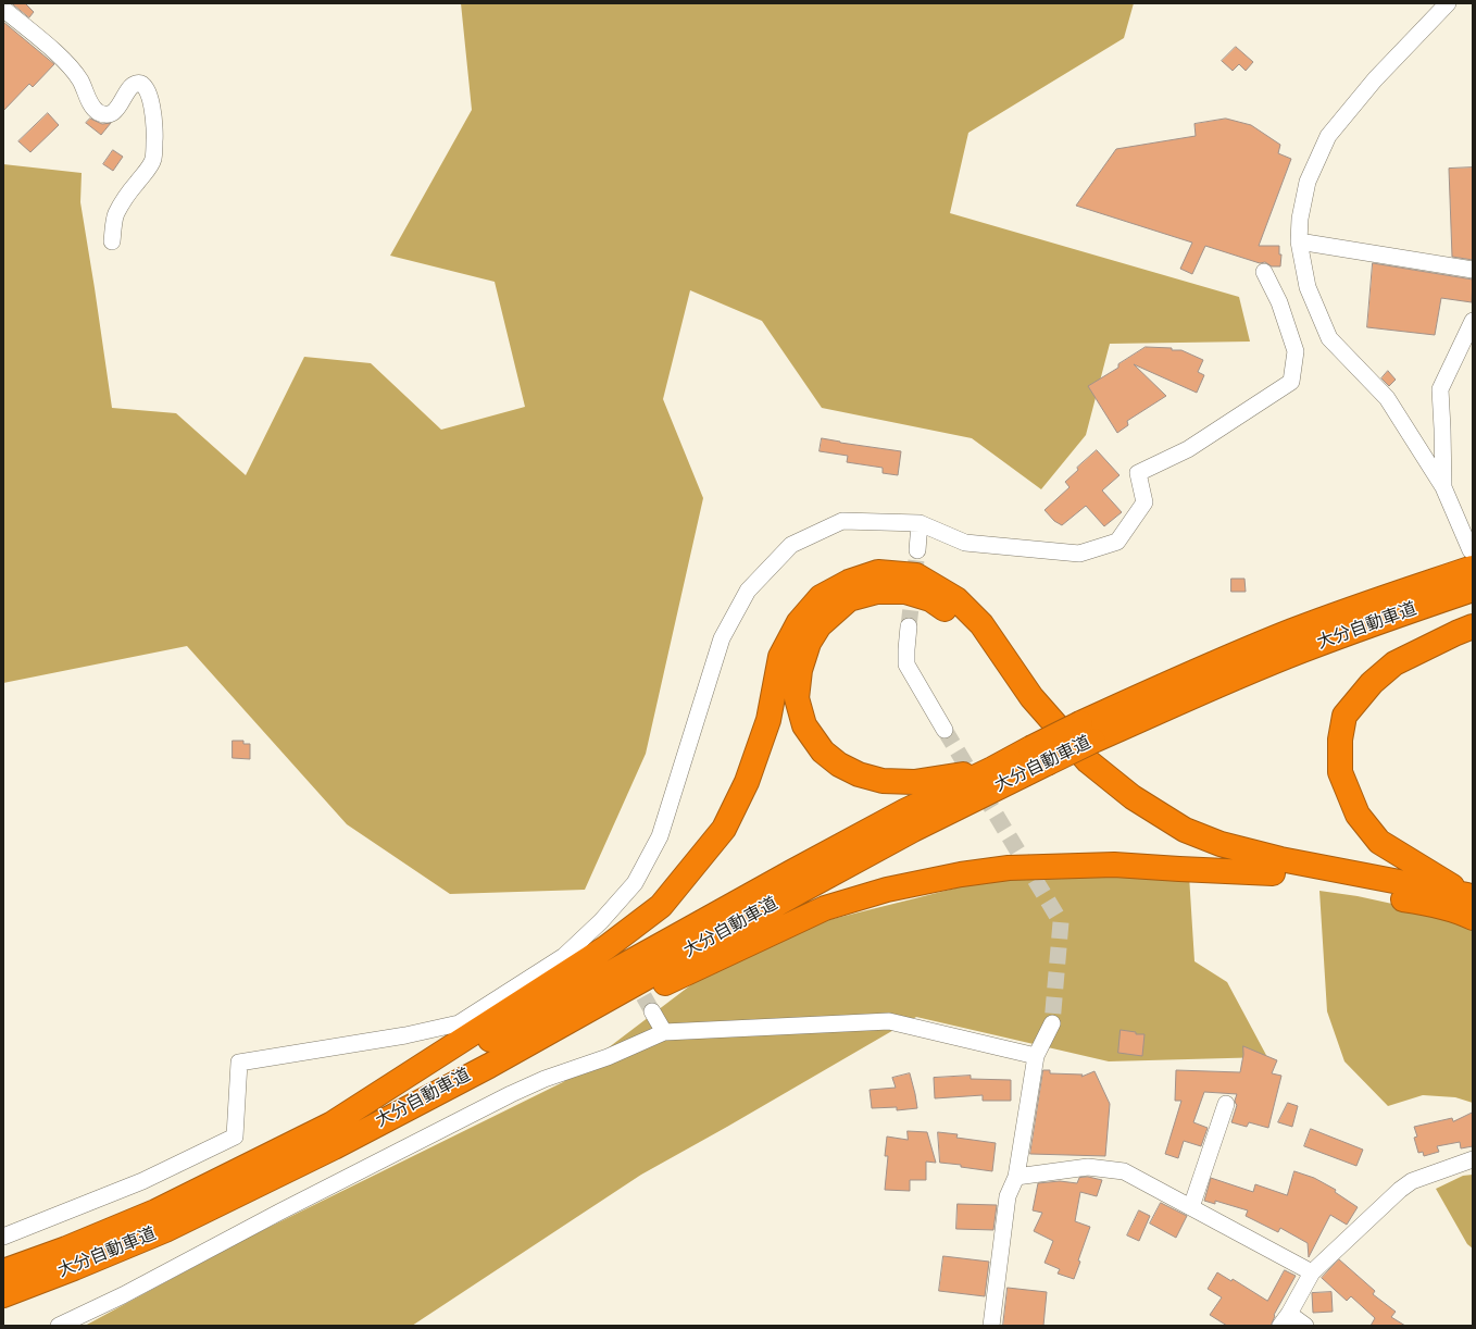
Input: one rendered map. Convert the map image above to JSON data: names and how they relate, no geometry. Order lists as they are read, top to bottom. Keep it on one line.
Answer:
{"streets":{"highway":["大分自動車道"]}}
